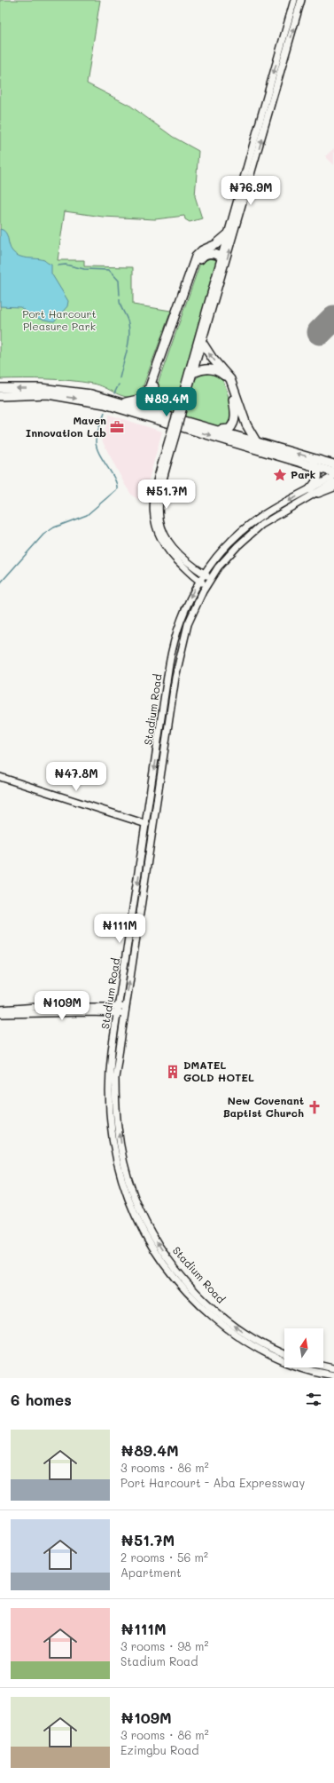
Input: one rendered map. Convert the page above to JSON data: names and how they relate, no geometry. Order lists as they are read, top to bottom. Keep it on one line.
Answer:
{"streets":{"main road":["Stadium Road"]},"parks":["Port Harcourt Pleasure Park"],"places":{"office":["Maven Innovation Lab"],"place":["Park"],"building":["DMATEL GOLD HOTEL"],"church":["New Covenant Baptist Church"]},"north":"top","page":{"price":["₦76.9M","₦89.4M","₦51.7M","₦47.8M","₦111M","₦109M"],"heading":"6 homes","list":[{"name":"₦89.4M","note":"3 rooms · 86 m² · Port Harcourt - Aba Expressway"},{"name":"₦51.7M","note":"2 rooms · 56 m² · Apartment"},{"name":"₦111M","note":"3 rooms · 98 m² · Stadium Road"},{"name":"₦109M","note":"3 rooms · 86 m² · Ezimgbu Road"}]}}
